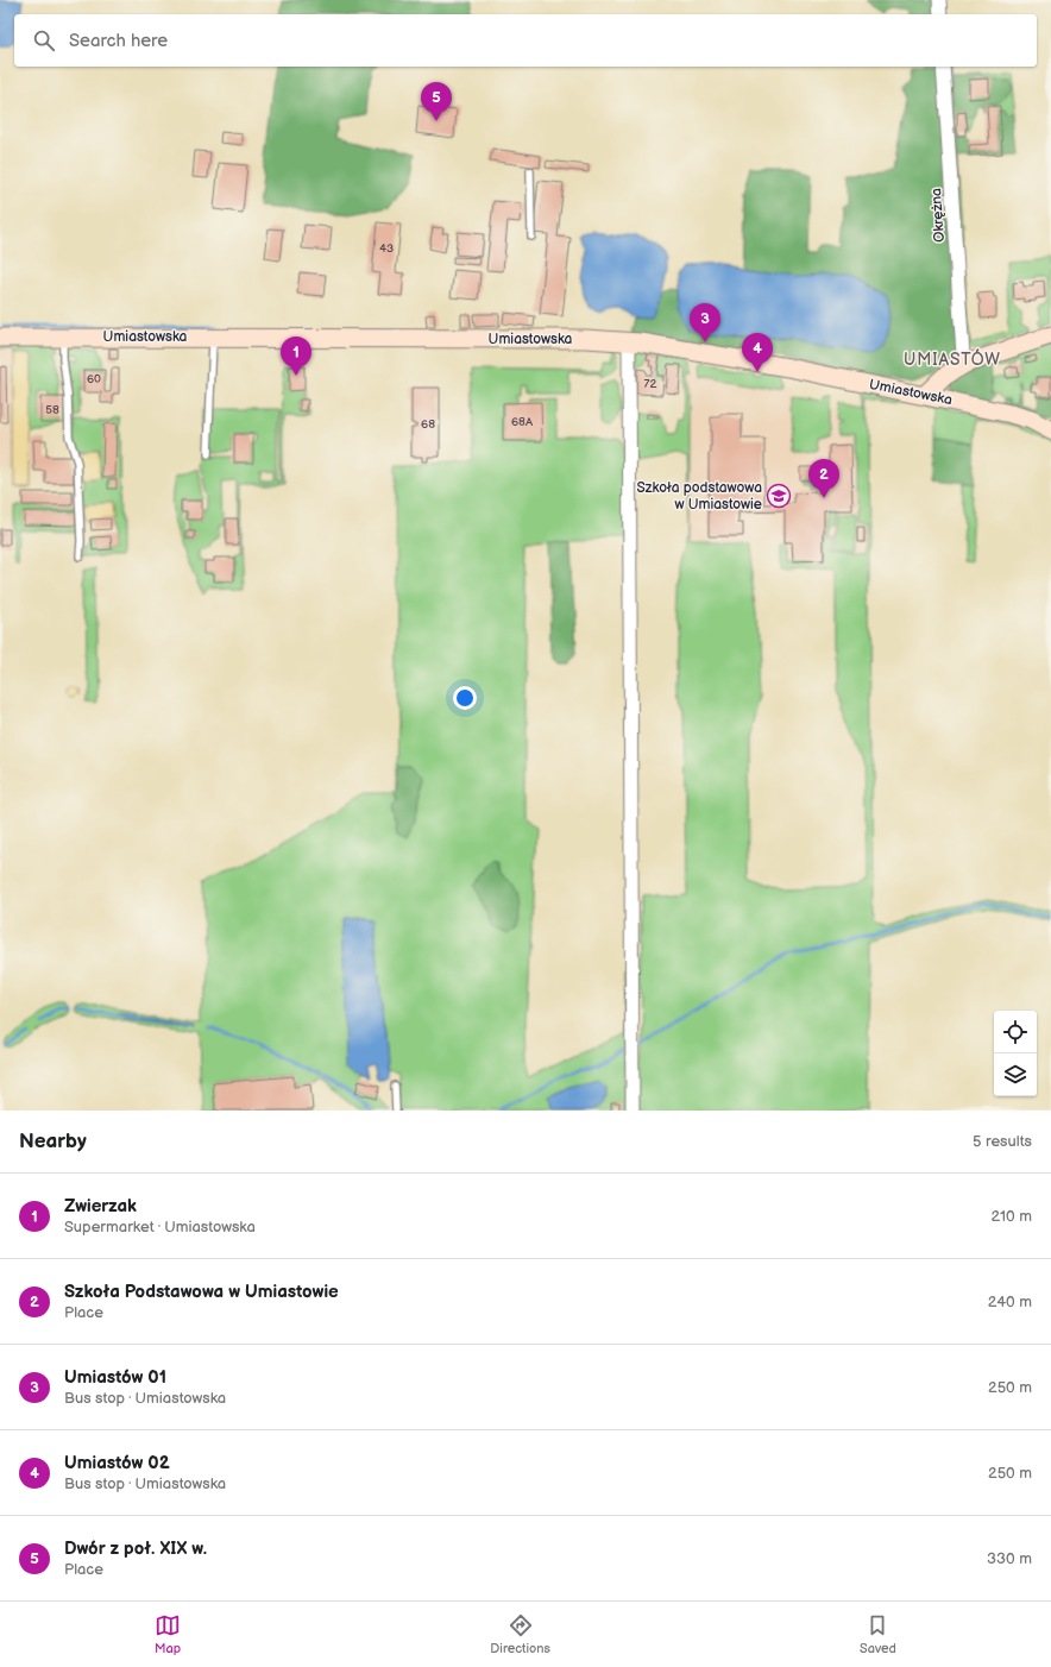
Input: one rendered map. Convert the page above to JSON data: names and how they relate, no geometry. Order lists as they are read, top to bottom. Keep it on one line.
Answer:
{"streets":{"main road":["Umiastowska"],"street":["Okrężna"]},"districts":["UMIASTÓW"],"places":{"school or university":["Szkoła podstawowa w Umiastowie"]},"house_numbers":["43","60","72","58","68A","68"],"page":{"search":"Search here","pins":["5","3","4","1","2"],"heading":["Nearby","5 results"],"list":[{"mark":"1","name":"Zwierzak","note":"Supermarket · Umiastowska","value":"210 m"},{"mark":"2","name":"Szkoła Podstawowa w Umiastowie","note":"Place","value":"240 m"},{"mark":"3","name":"Umiastów 01","note":"Bus stop · Umiastowska","value":"250 m"},{"mark":"4","name":"Umiastów 02","note":"Bus stop · Umiastowska","value":"250 m"},{"mark":"5","name":"Dwór z poł. XIX w.","note":"Place","value":"330 m"}],"nav":["Map","Directions","Saved"]}}
